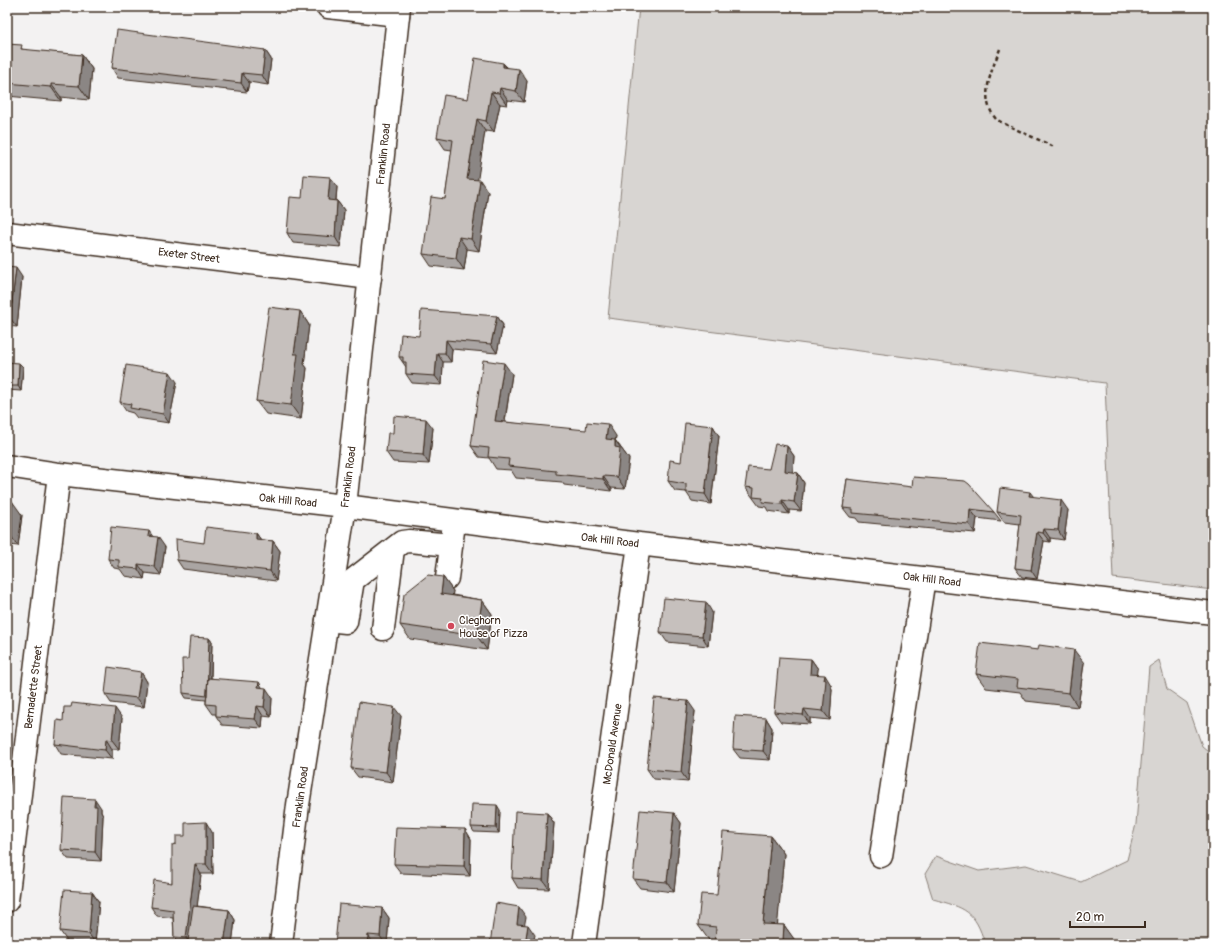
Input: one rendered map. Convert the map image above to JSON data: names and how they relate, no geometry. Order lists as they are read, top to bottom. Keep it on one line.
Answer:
{"streets":{"street":["Franklin Road","Exeter Street","Oak Hill Road","Bernadette Street","McDonald Avenue"]},"crossings":[["Franklin Road","Exeter Street"],["Franklin Road","Oak Hill Road"],["Oak Hill Road","Bernadette Street"],["Oak Hill Road","McDonald Avenue"]],"places":["Cleghorn House of Pizza"],"scale_bar":"20 m"}
